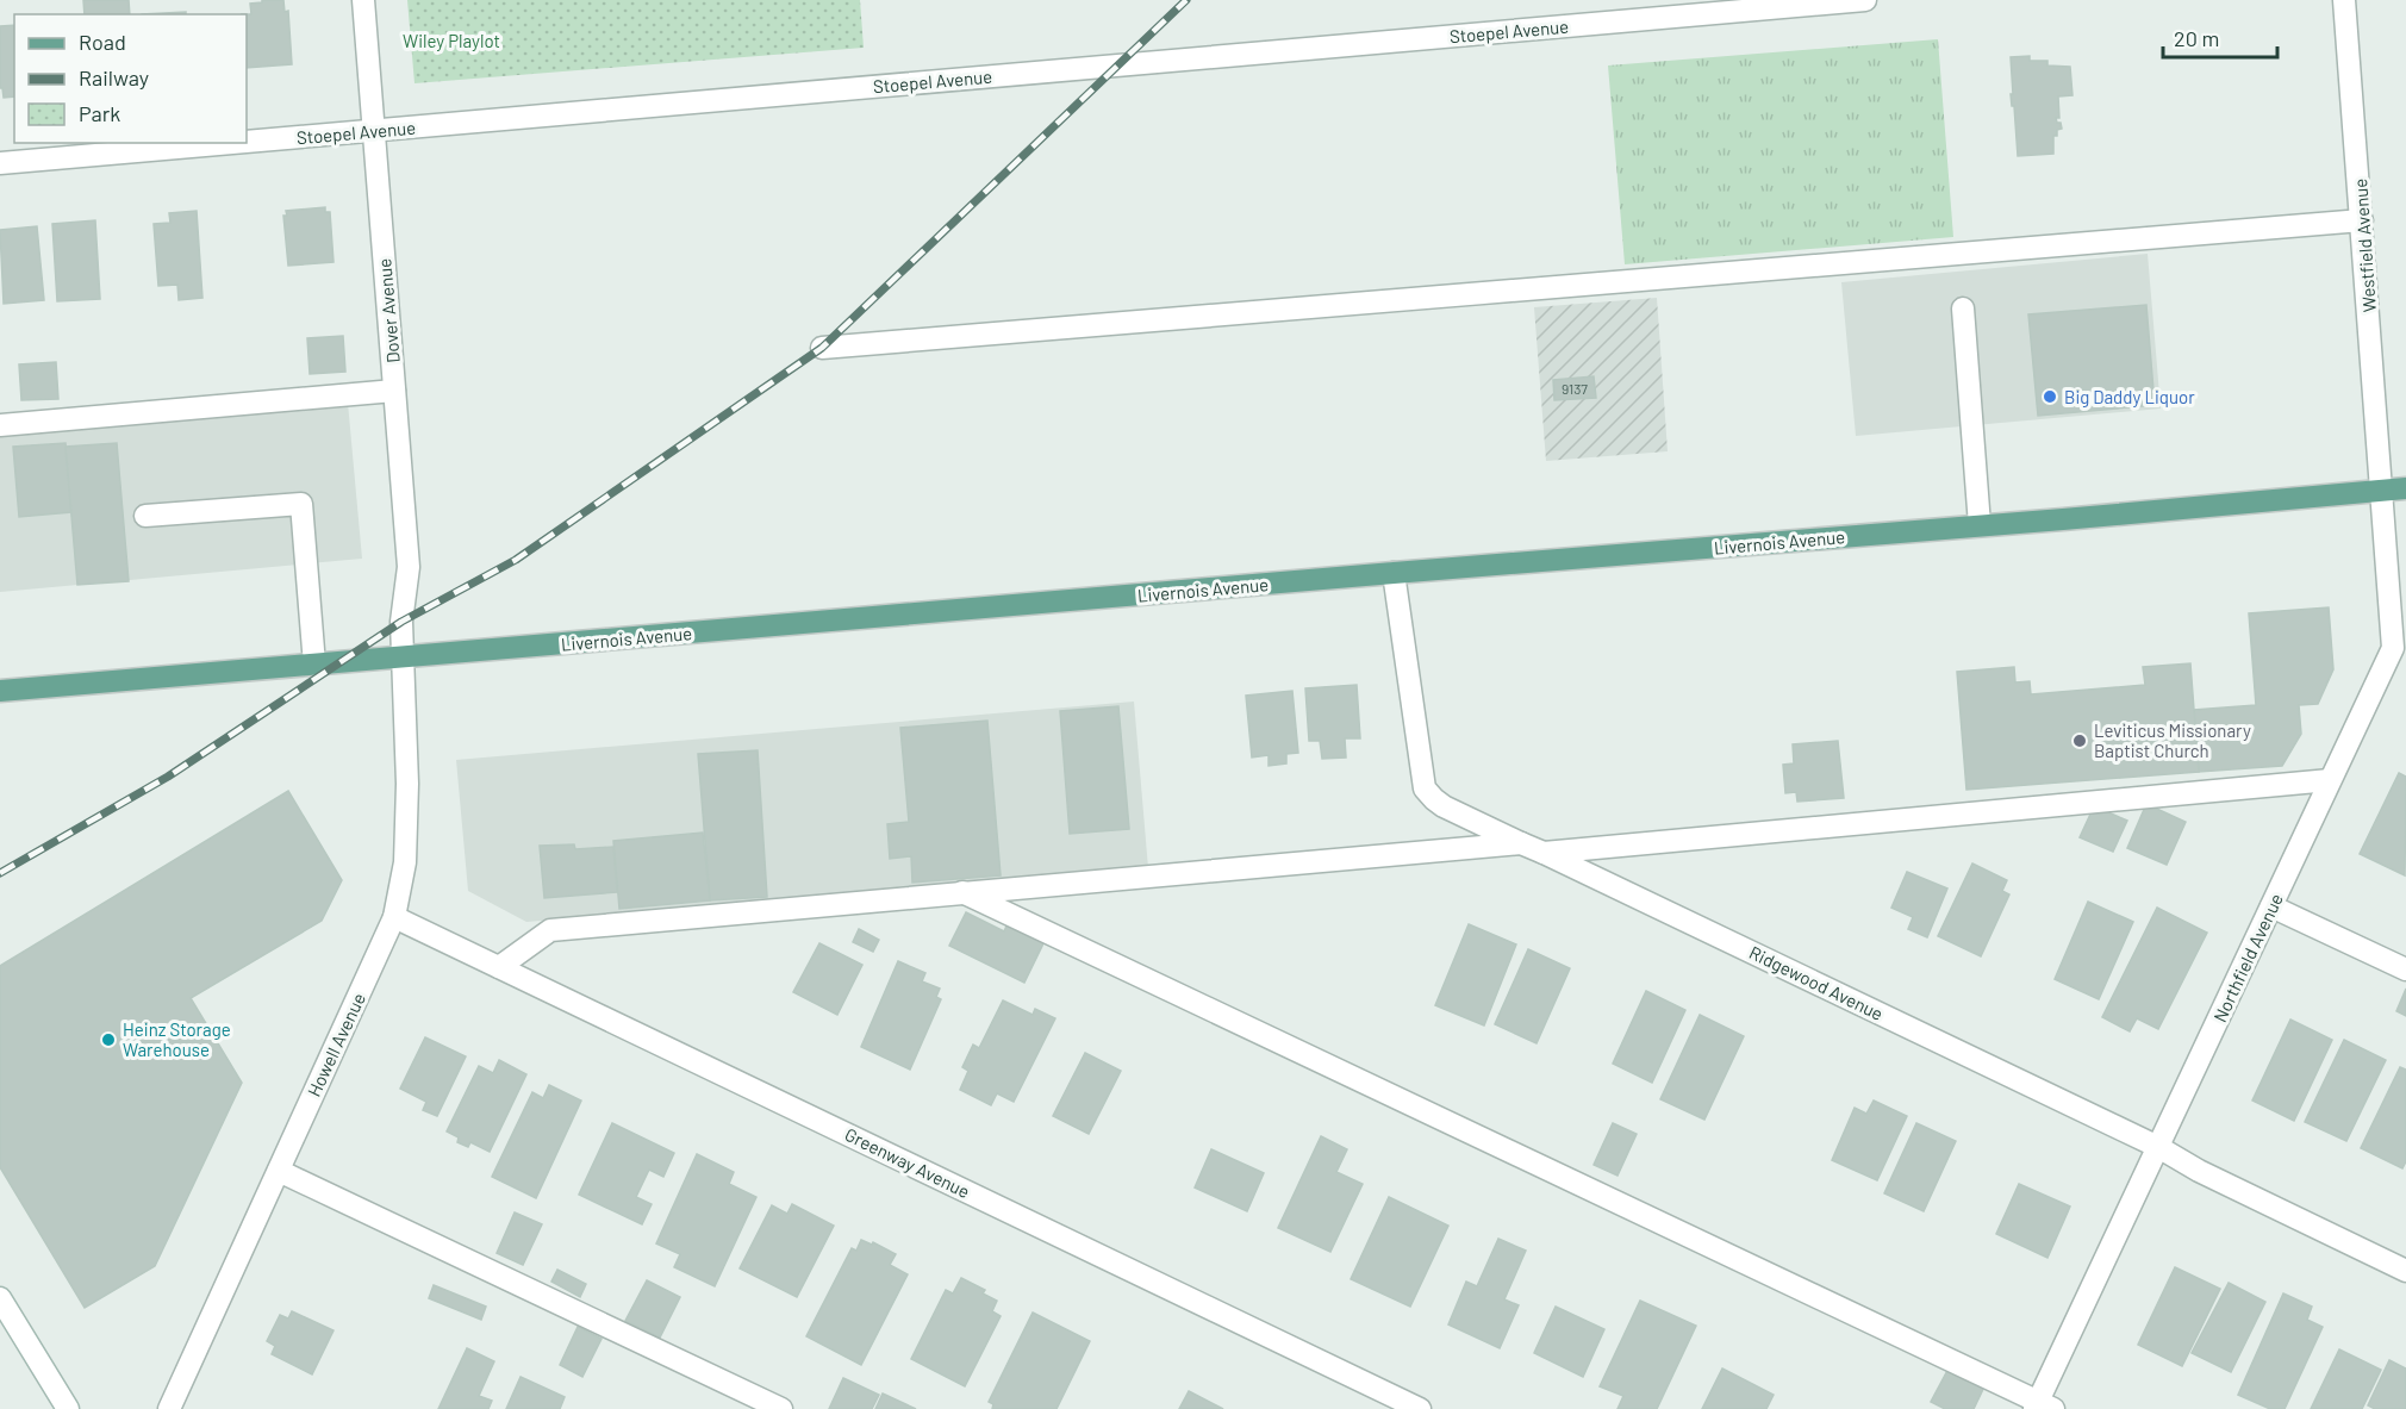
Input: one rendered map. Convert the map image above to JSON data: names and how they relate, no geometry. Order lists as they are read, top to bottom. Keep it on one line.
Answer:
{"streets":{"main road":["Livernois Avenue"],"street":["Stoepel Avenue","Westfield Avenue","Dover Avenue","Northfield Avenue","Ridgewood Avenue","Howell Avenue","Greenway Avenue"]},"crossings":[["Stoepel Avenue","Dover Avenue"],["Westfield Avenue","Livernois Avenue"],["Westfield Avenue","Northfield Avenue"],["Dover Avenue","Livernois Avenue"],["Dover Avenue","Howell Avenue"],["Livernois Avenue","Northfield Avenue"],["Livernois Avenue","Ridgewood Avenue"],["Livernois Avenue","Howell Avenue"],["Northfield Avenue","Ridgewood Avenue"],["Howell Avenue","Greenway Avenue"]],"parks":["Wiley Playlot"],"places":["Big Daddy Liquor","Leviticus Missionary Baptist Church","Heinz Storage Warehouse"],"house_numbers":["9137"],"legend":["Road","Railway","Park"],"scale_bar":"20 m"}
